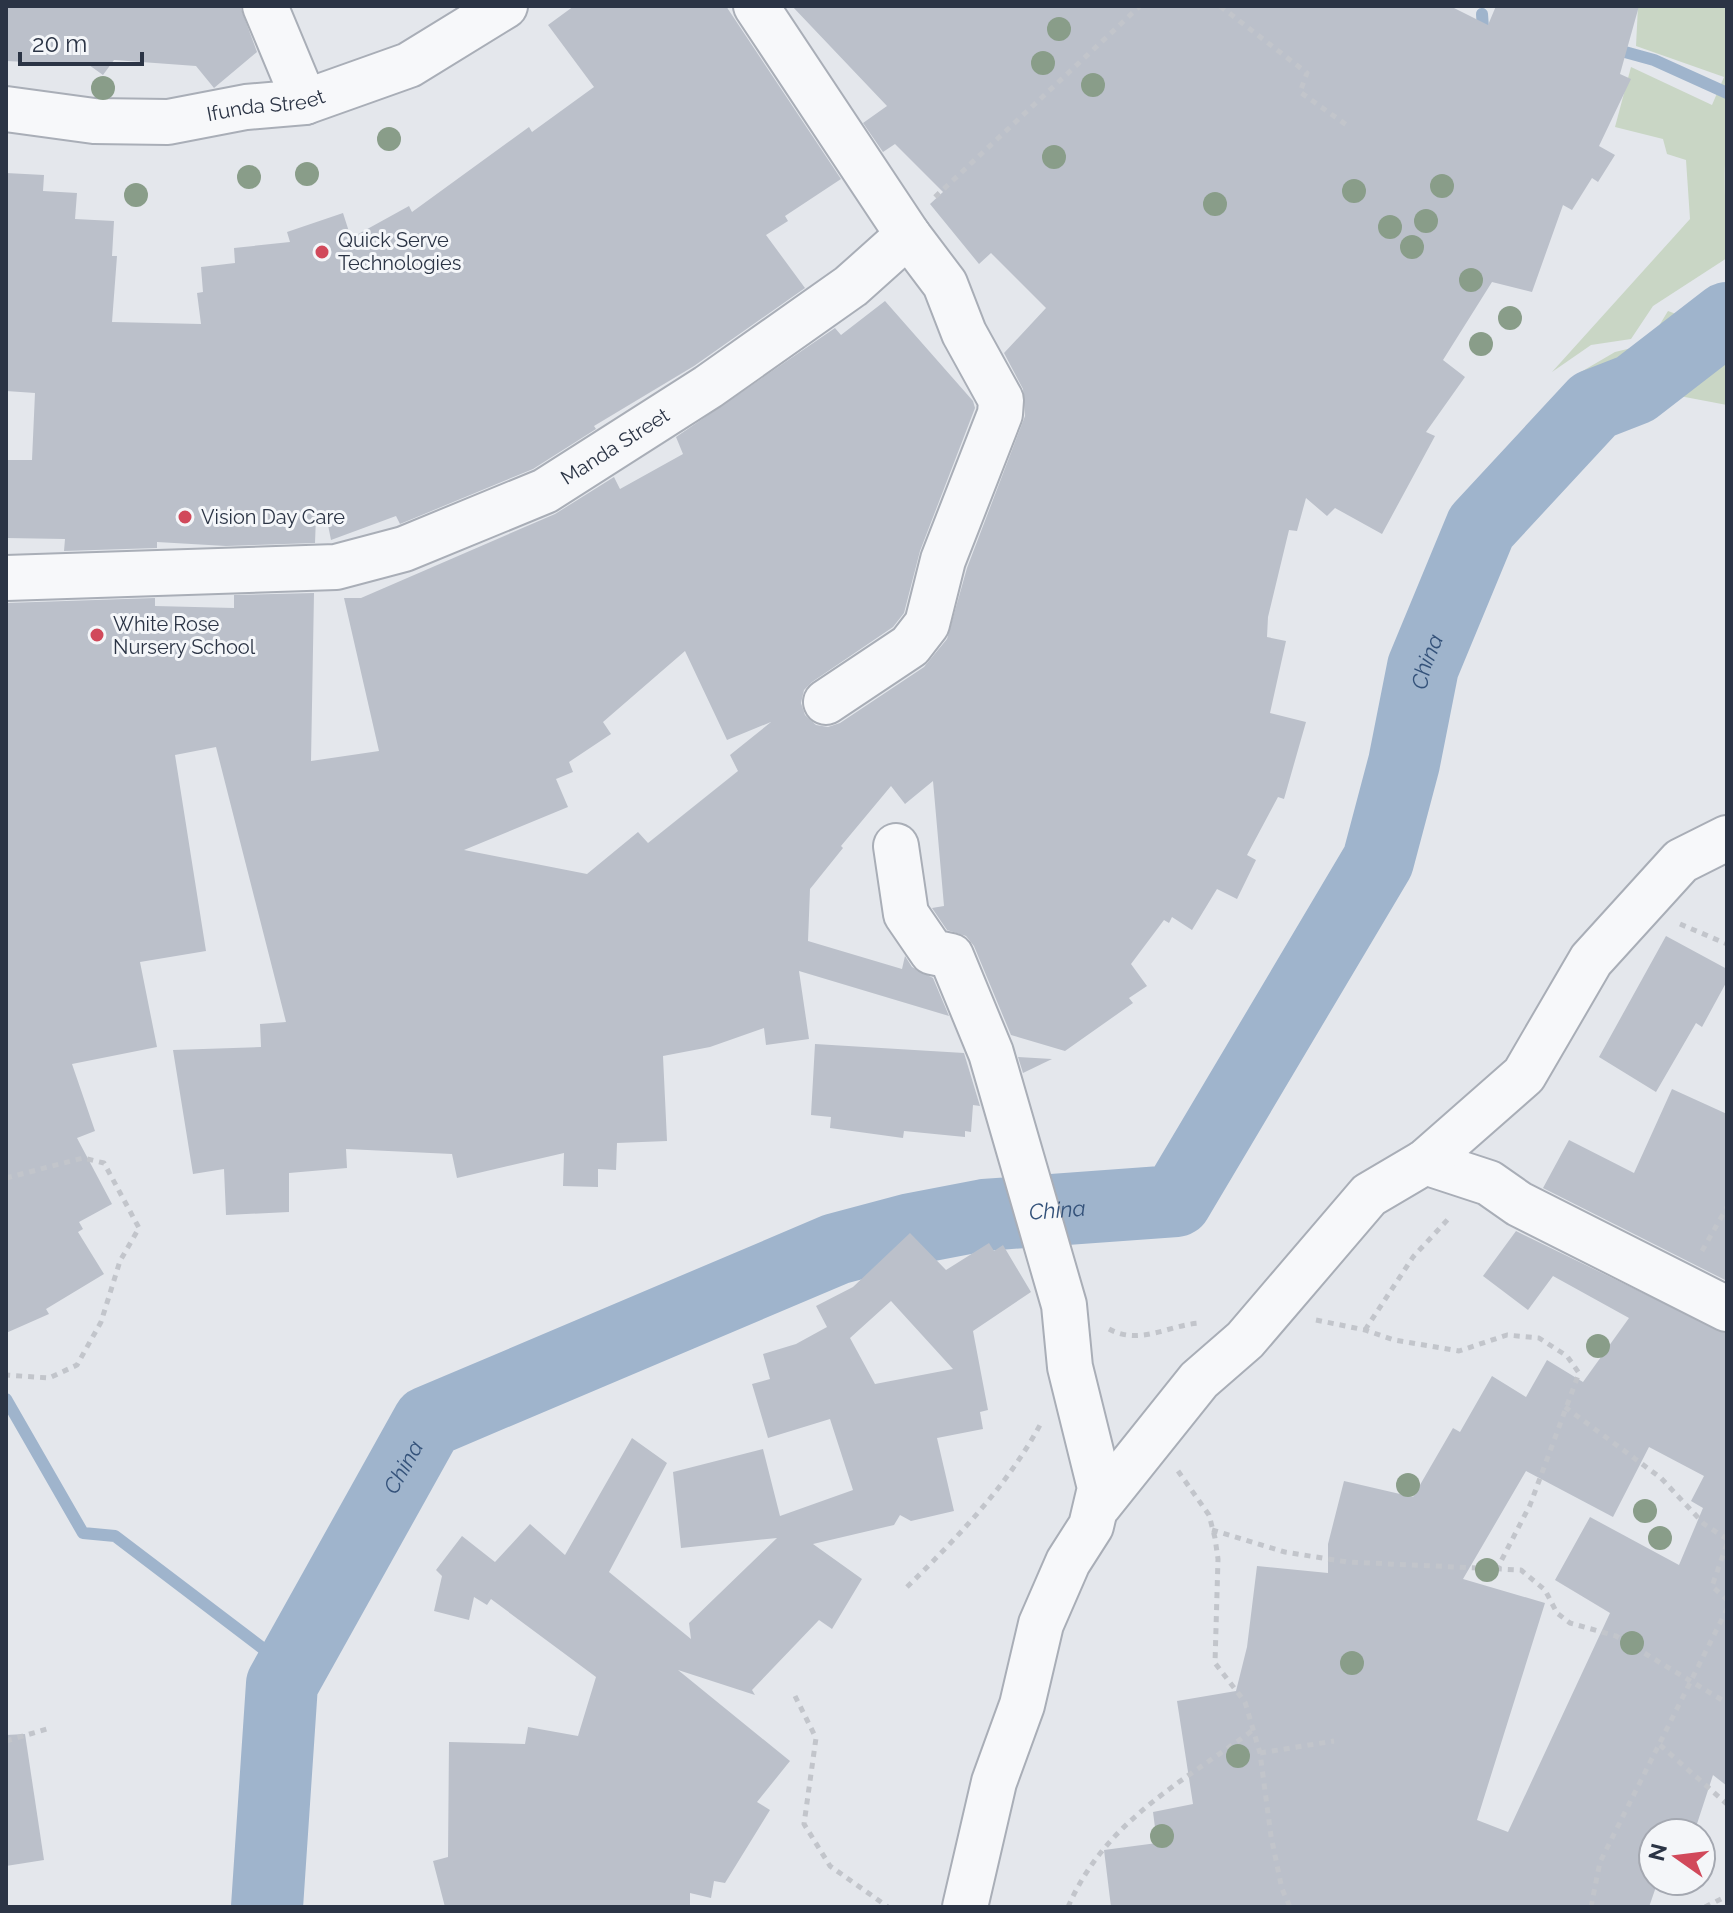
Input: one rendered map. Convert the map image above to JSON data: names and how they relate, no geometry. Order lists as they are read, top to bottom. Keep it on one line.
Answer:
{"streets":{"street":["Ifunda Street","Manda Street"]},"water":["China"],"places":["Quick Serve Technologies","Vision Day Care","White Rose Nursery School"],"scale_bar":"20 m","north":"left"}
